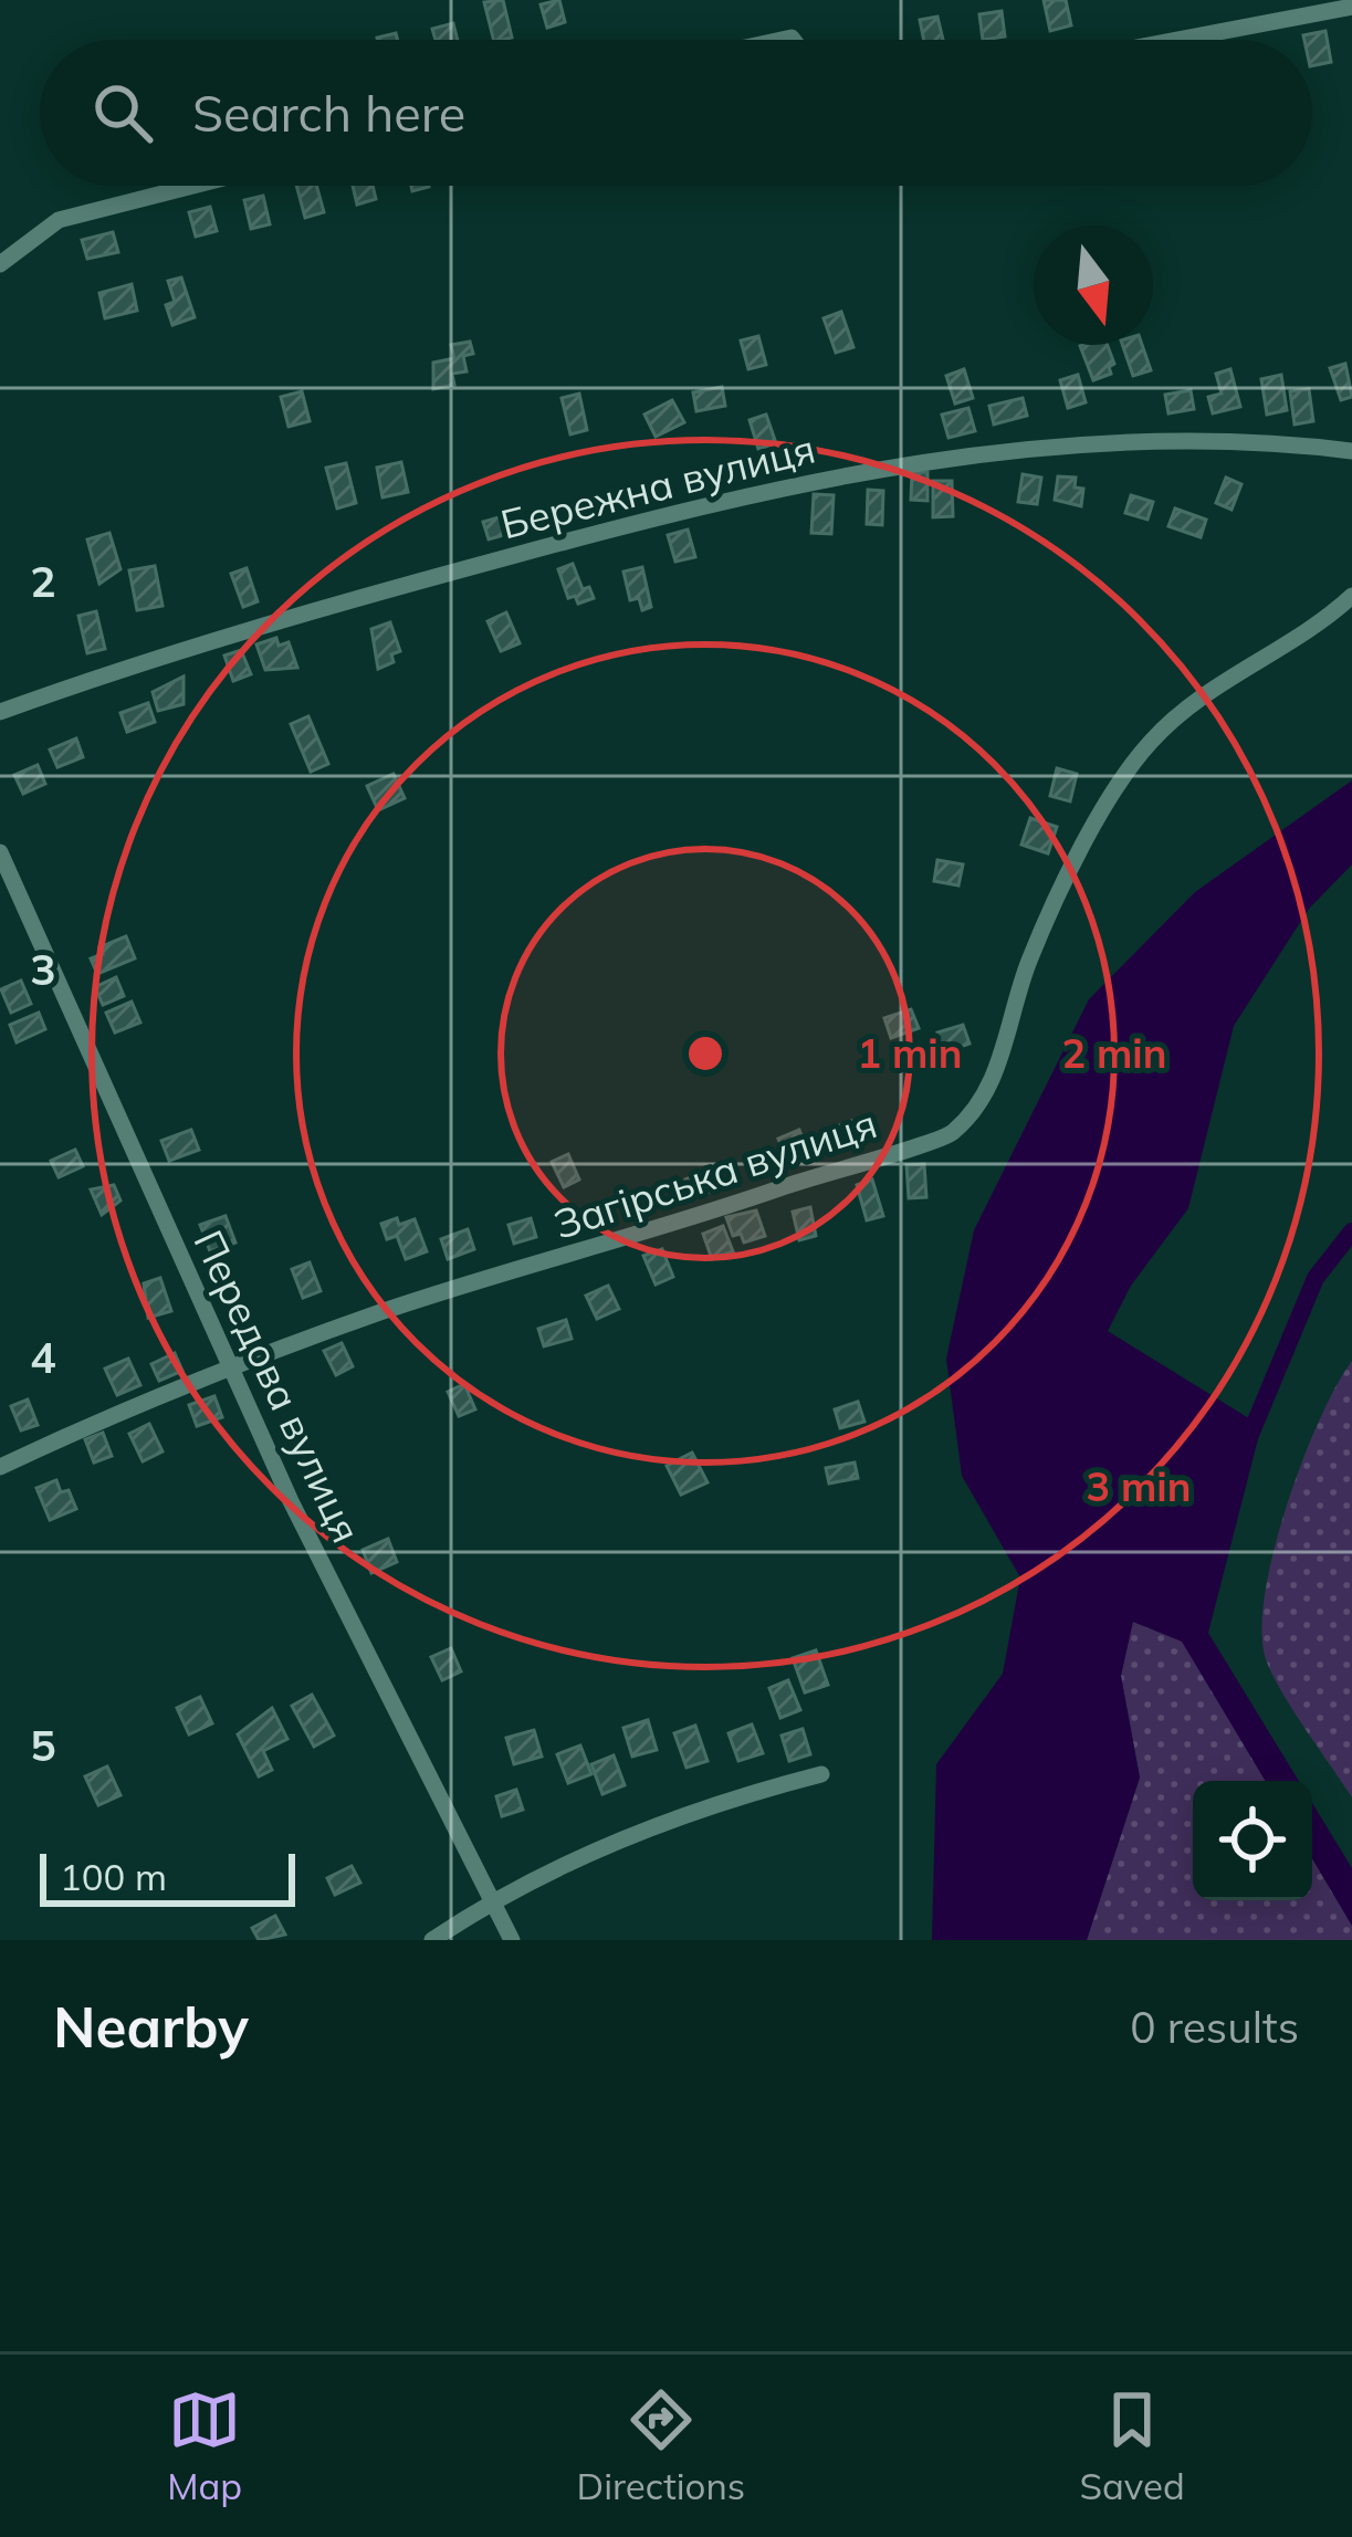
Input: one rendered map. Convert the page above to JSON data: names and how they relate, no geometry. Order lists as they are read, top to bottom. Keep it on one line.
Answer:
{"streets":{"street":["Бережна вулиця","Загірська вулиця","Передова вулиця"]},"crossings":[["Загірська вулиця","Передова вулиця"]],"scale_bar":"100 m","north":"bottom","page":{"search":"Search here","scale":"100 m","heading":["Nearby","0 results"],"nav":["Map","Directions","Saved"]},"grid":{"rows":["2","3","4","5"]},"rings":["1 min","2 min","3 min"]}
